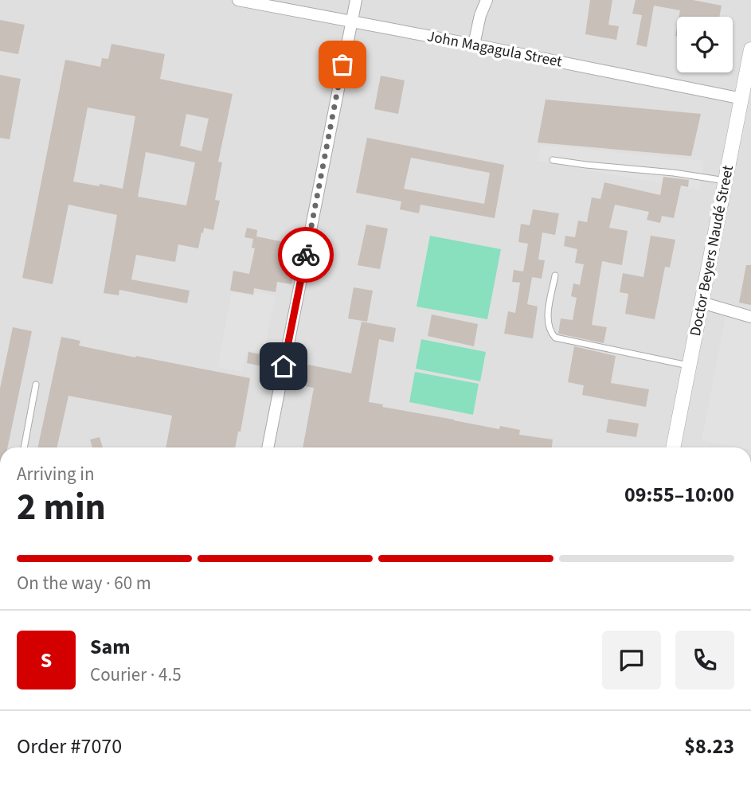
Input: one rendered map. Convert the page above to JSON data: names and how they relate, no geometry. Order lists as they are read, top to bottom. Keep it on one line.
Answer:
{"streets":{"street":["John Magagula Street","Doctor Beyers Naudé Street"]},"crossings":[["John Magagula Street","Doctor Beyers Naudé Street"]],"page":{"heading":["2 min","Arriving in","09:55–10:00"],"panel":["Sam","Courier · 4.5","Order #7070","$8.23"],"bar":"On the way · 60 m","round":"S"}}
